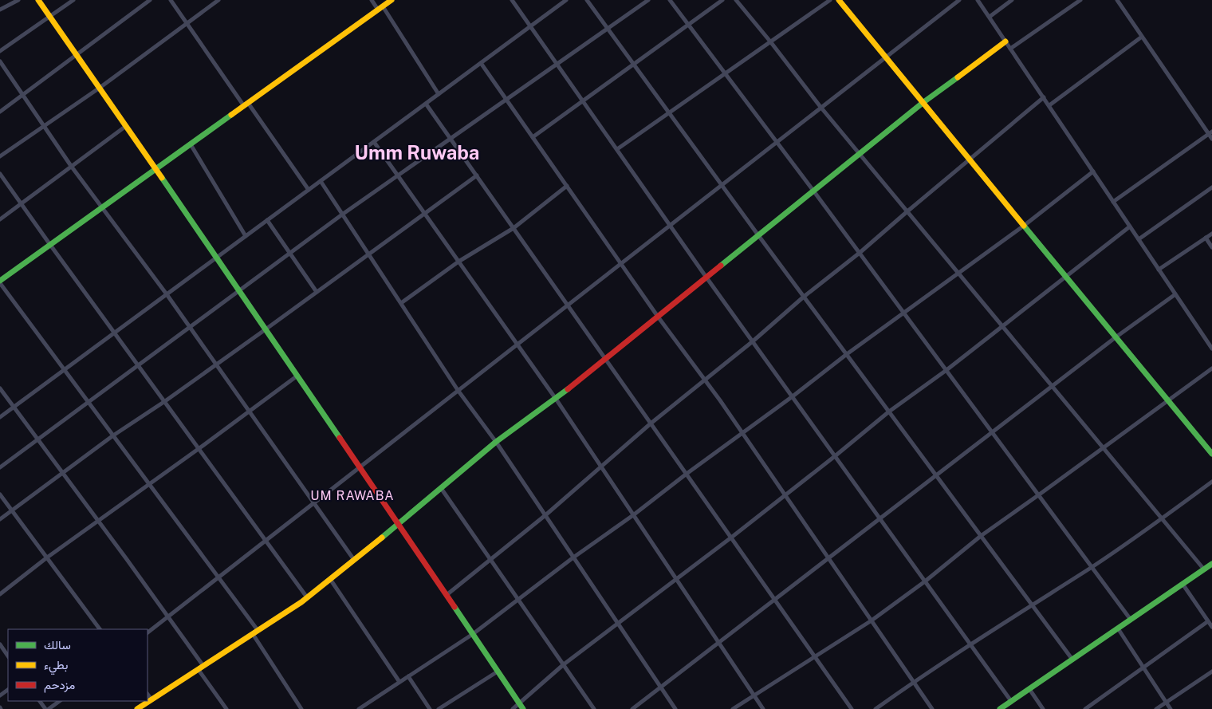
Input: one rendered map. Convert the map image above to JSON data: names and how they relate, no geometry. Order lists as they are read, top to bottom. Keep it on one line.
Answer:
{"districts":["Umm Ruwaba","UM RAWABA"],"legend":["سالك","بطيء","مزدحم"]}
